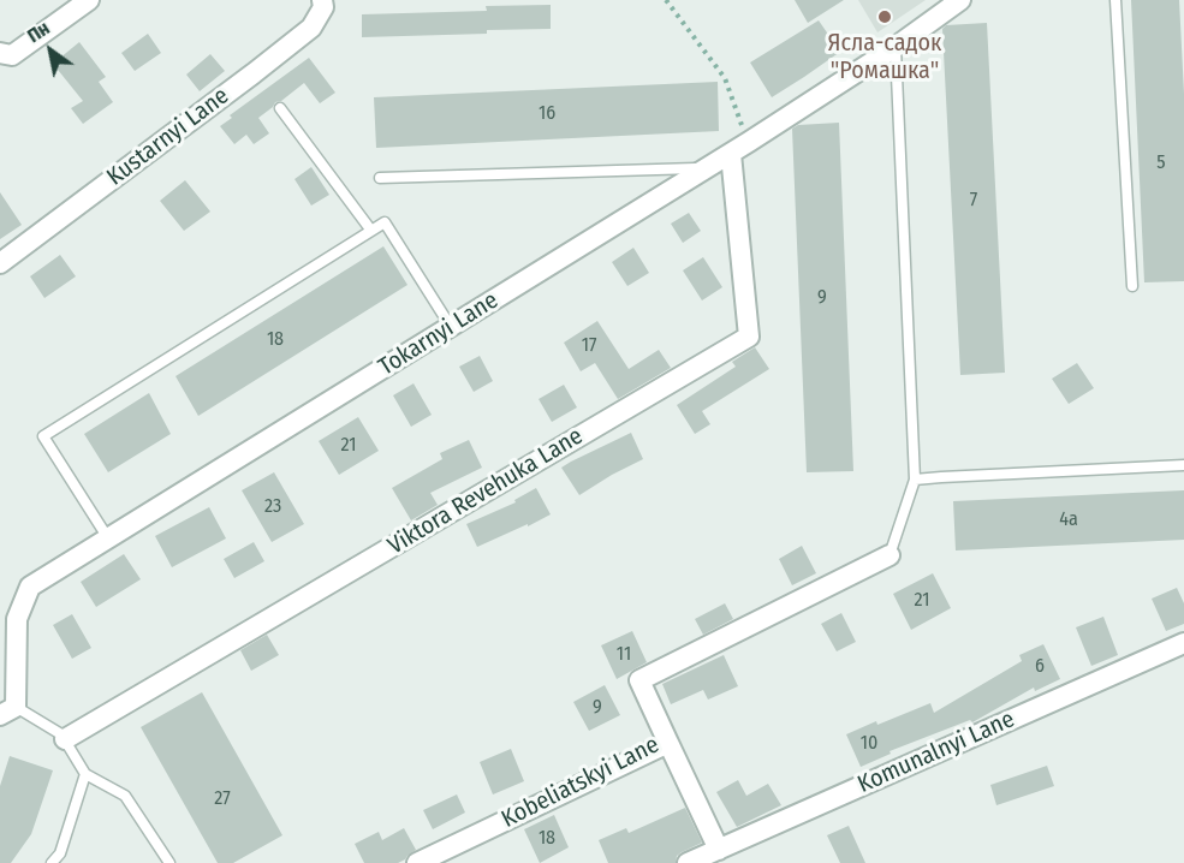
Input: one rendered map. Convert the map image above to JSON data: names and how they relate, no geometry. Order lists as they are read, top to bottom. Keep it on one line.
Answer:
{"streets":{"street":["Kustarnyi Lane","Tokarnyi Lane","Viktora Revehuka Lane","Komunalnyi Lane","Kobeliatskyi Lane"]},"crossings":[["Tokarnyi Lane","Viktora Revehuka Lane"]],"places":["Ясла-садок \"Ромашка\""],"house_numbers":["16","5","7","9","18","17","21","23","4а","21","11","6","9","10","27","18"],"north":"top left"}
